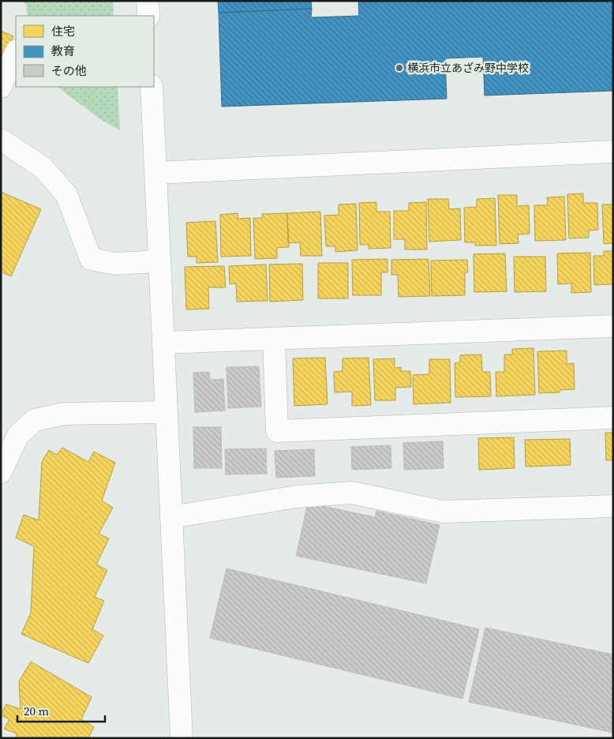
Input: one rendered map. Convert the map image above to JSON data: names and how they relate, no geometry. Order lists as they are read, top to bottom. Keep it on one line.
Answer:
{"places":["横浜市立あざみ野中学校"],"legend":["住宅","教育","その他"],"scale_bar":"20 m"}
